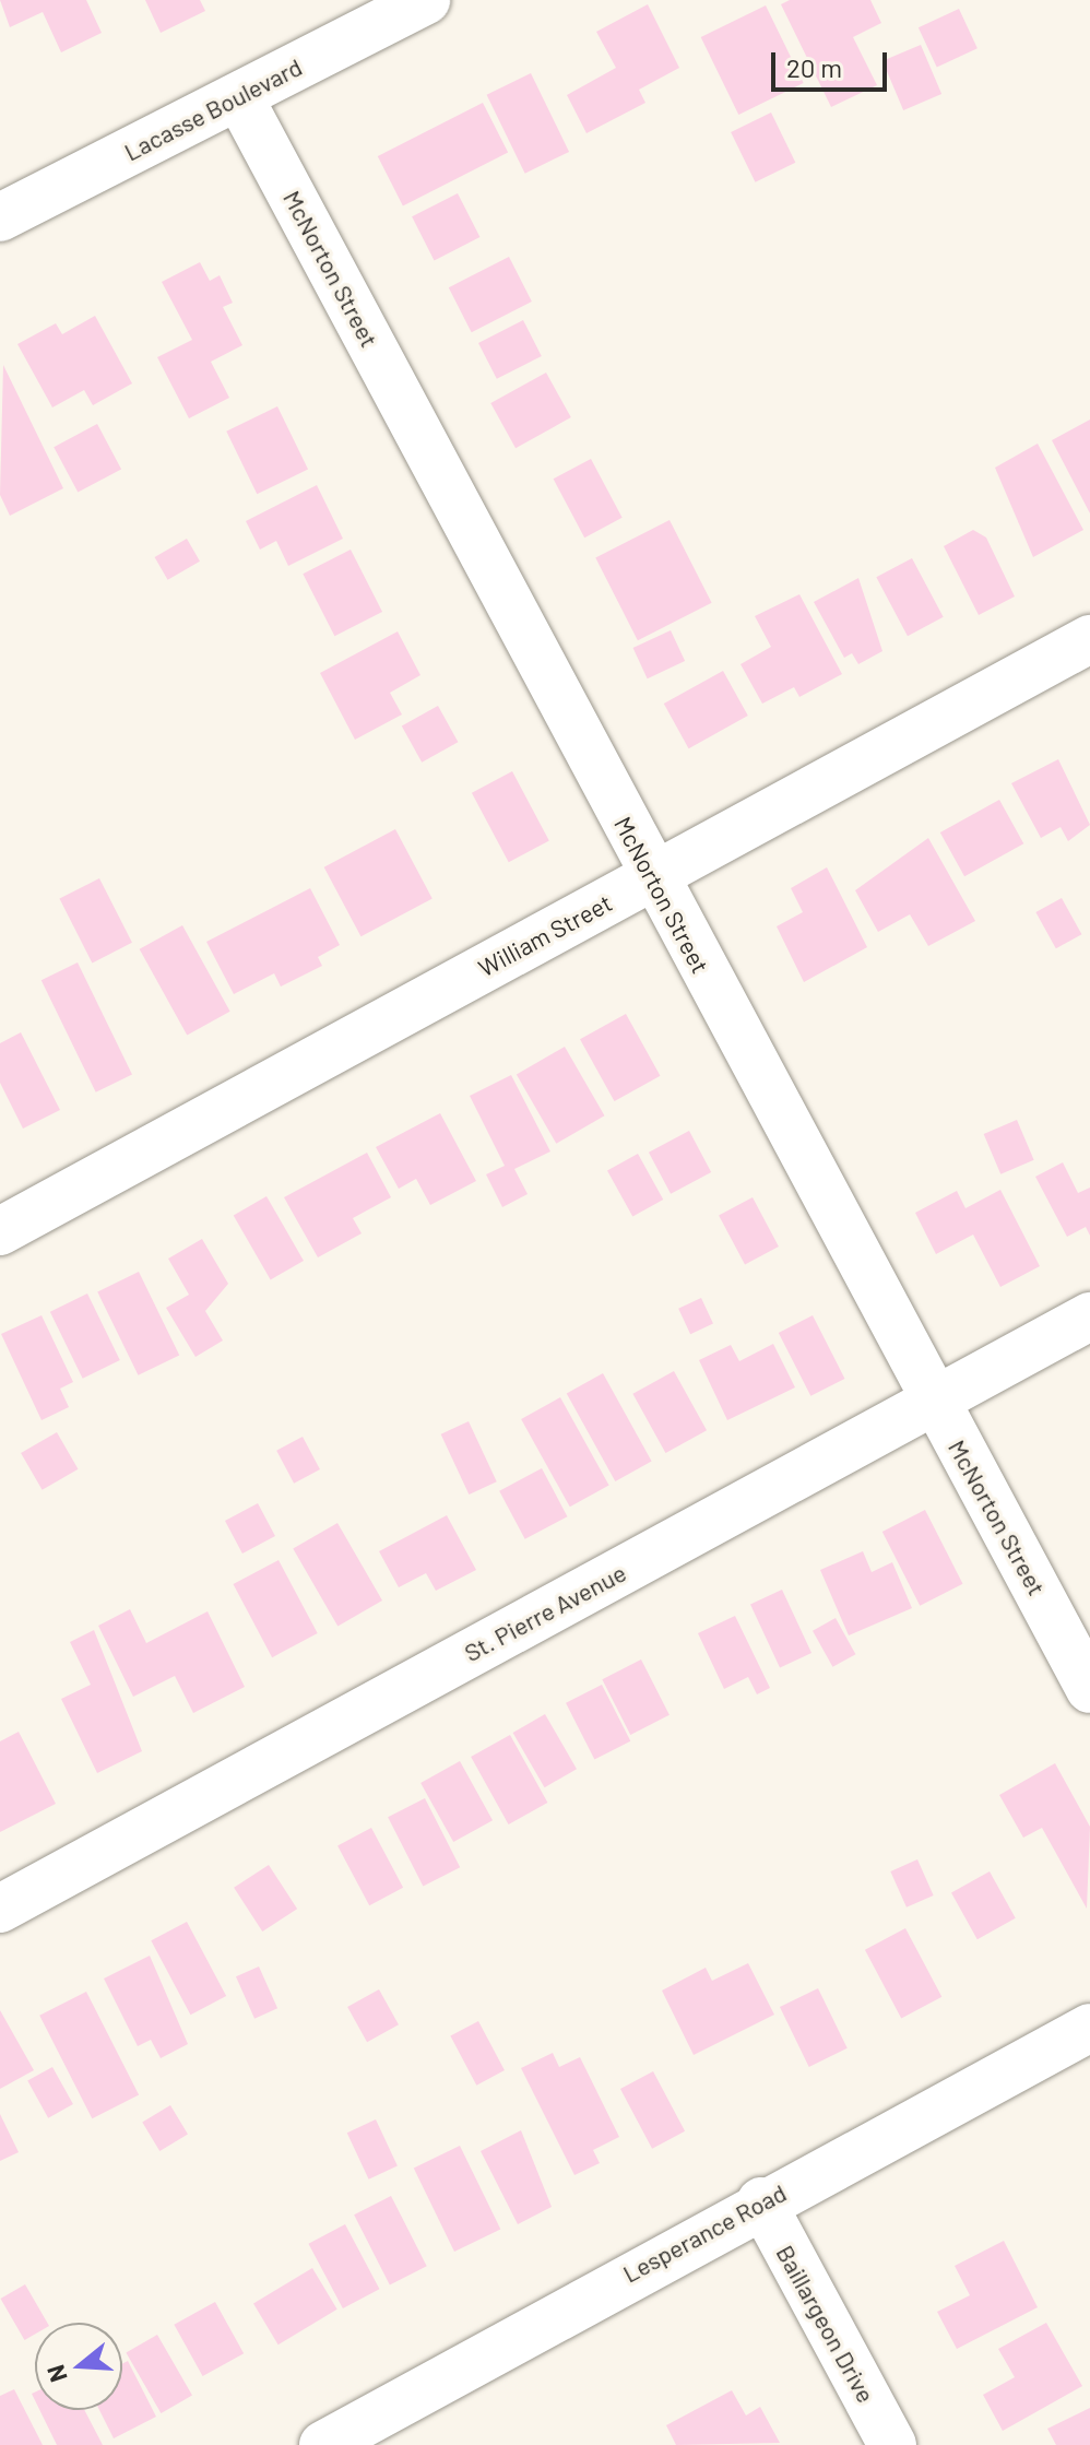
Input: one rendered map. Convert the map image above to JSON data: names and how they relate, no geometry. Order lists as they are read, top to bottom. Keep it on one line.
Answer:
{"streets":{"street":["Lacasse Boulevard","McNorton Street","William Street","St. Pierre Avenue","Lesperance Road","Baillargeon Drive"]},"crossings":[["Lacasse Boulevard","McNorton Street"],["McNorton Street","William Street"],["McNorton Street","St. Pierre Avenue"],["Lesperance Road","Baillargeon Drive"]],"scale_bar":"20 m","north":"left"}
